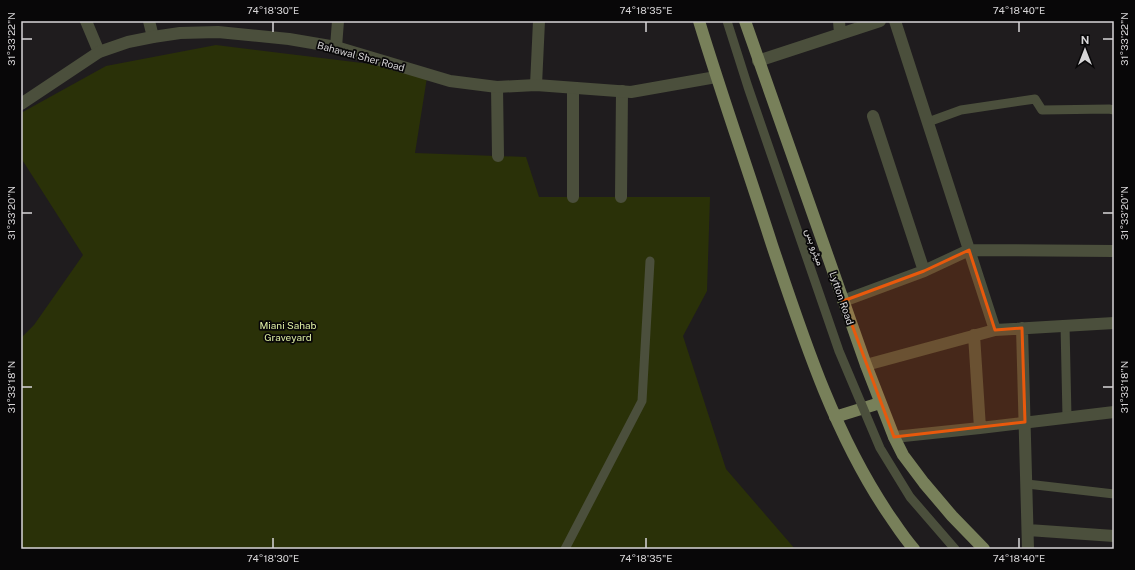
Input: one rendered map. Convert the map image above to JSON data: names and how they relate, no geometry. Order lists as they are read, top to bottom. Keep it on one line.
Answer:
{"streets":{"main road":["Lytton Road"],"street":["Bahawal Sher Road"],"lane":["میٹرو بس"]},"parks":["Miani Sahab Graveyard"],"north":"top","coordinates":["74°18'30\"E","74°18'35\"E","74°18'40\"E","31°33'22\"N","31°33'20\"N","31°33'18\"N"]}
